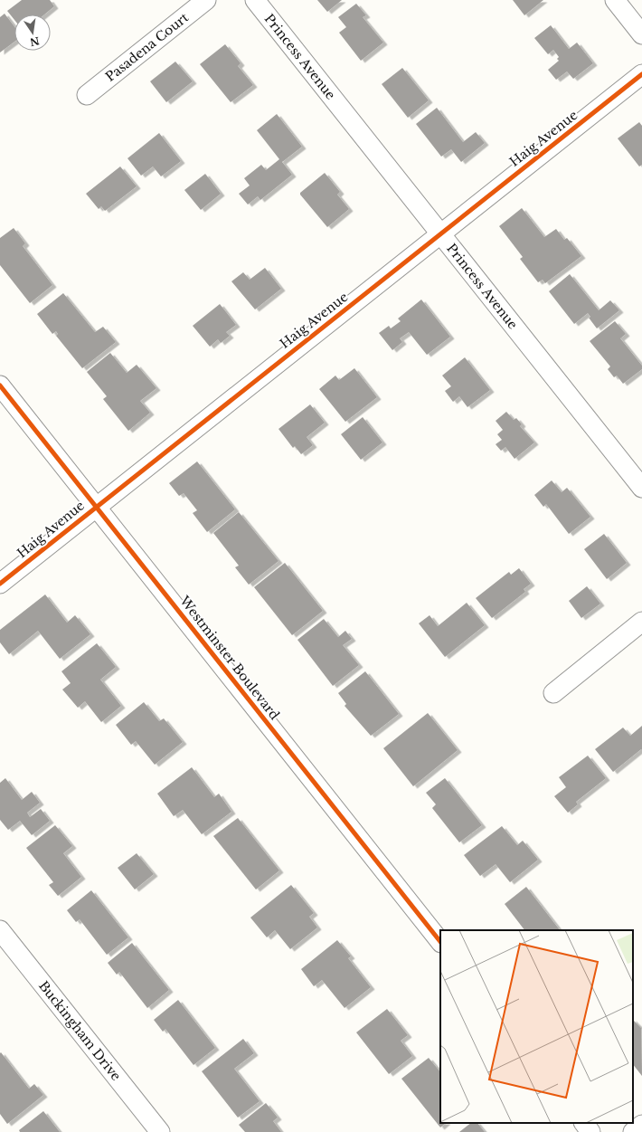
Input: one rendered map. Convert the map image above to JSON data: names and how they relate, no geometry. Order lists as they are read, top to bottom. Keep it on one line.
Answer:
{"streets":{"street":["Pasadena Court","Princess Avenue","Haig Avenue","Westminster Boulevard","Buckingham Drive"]},"crossings":[["Princess Avenue","Haig Avenue"],["Haig Avenue","Westminster Boulevard"]],"north":"bottom"}
